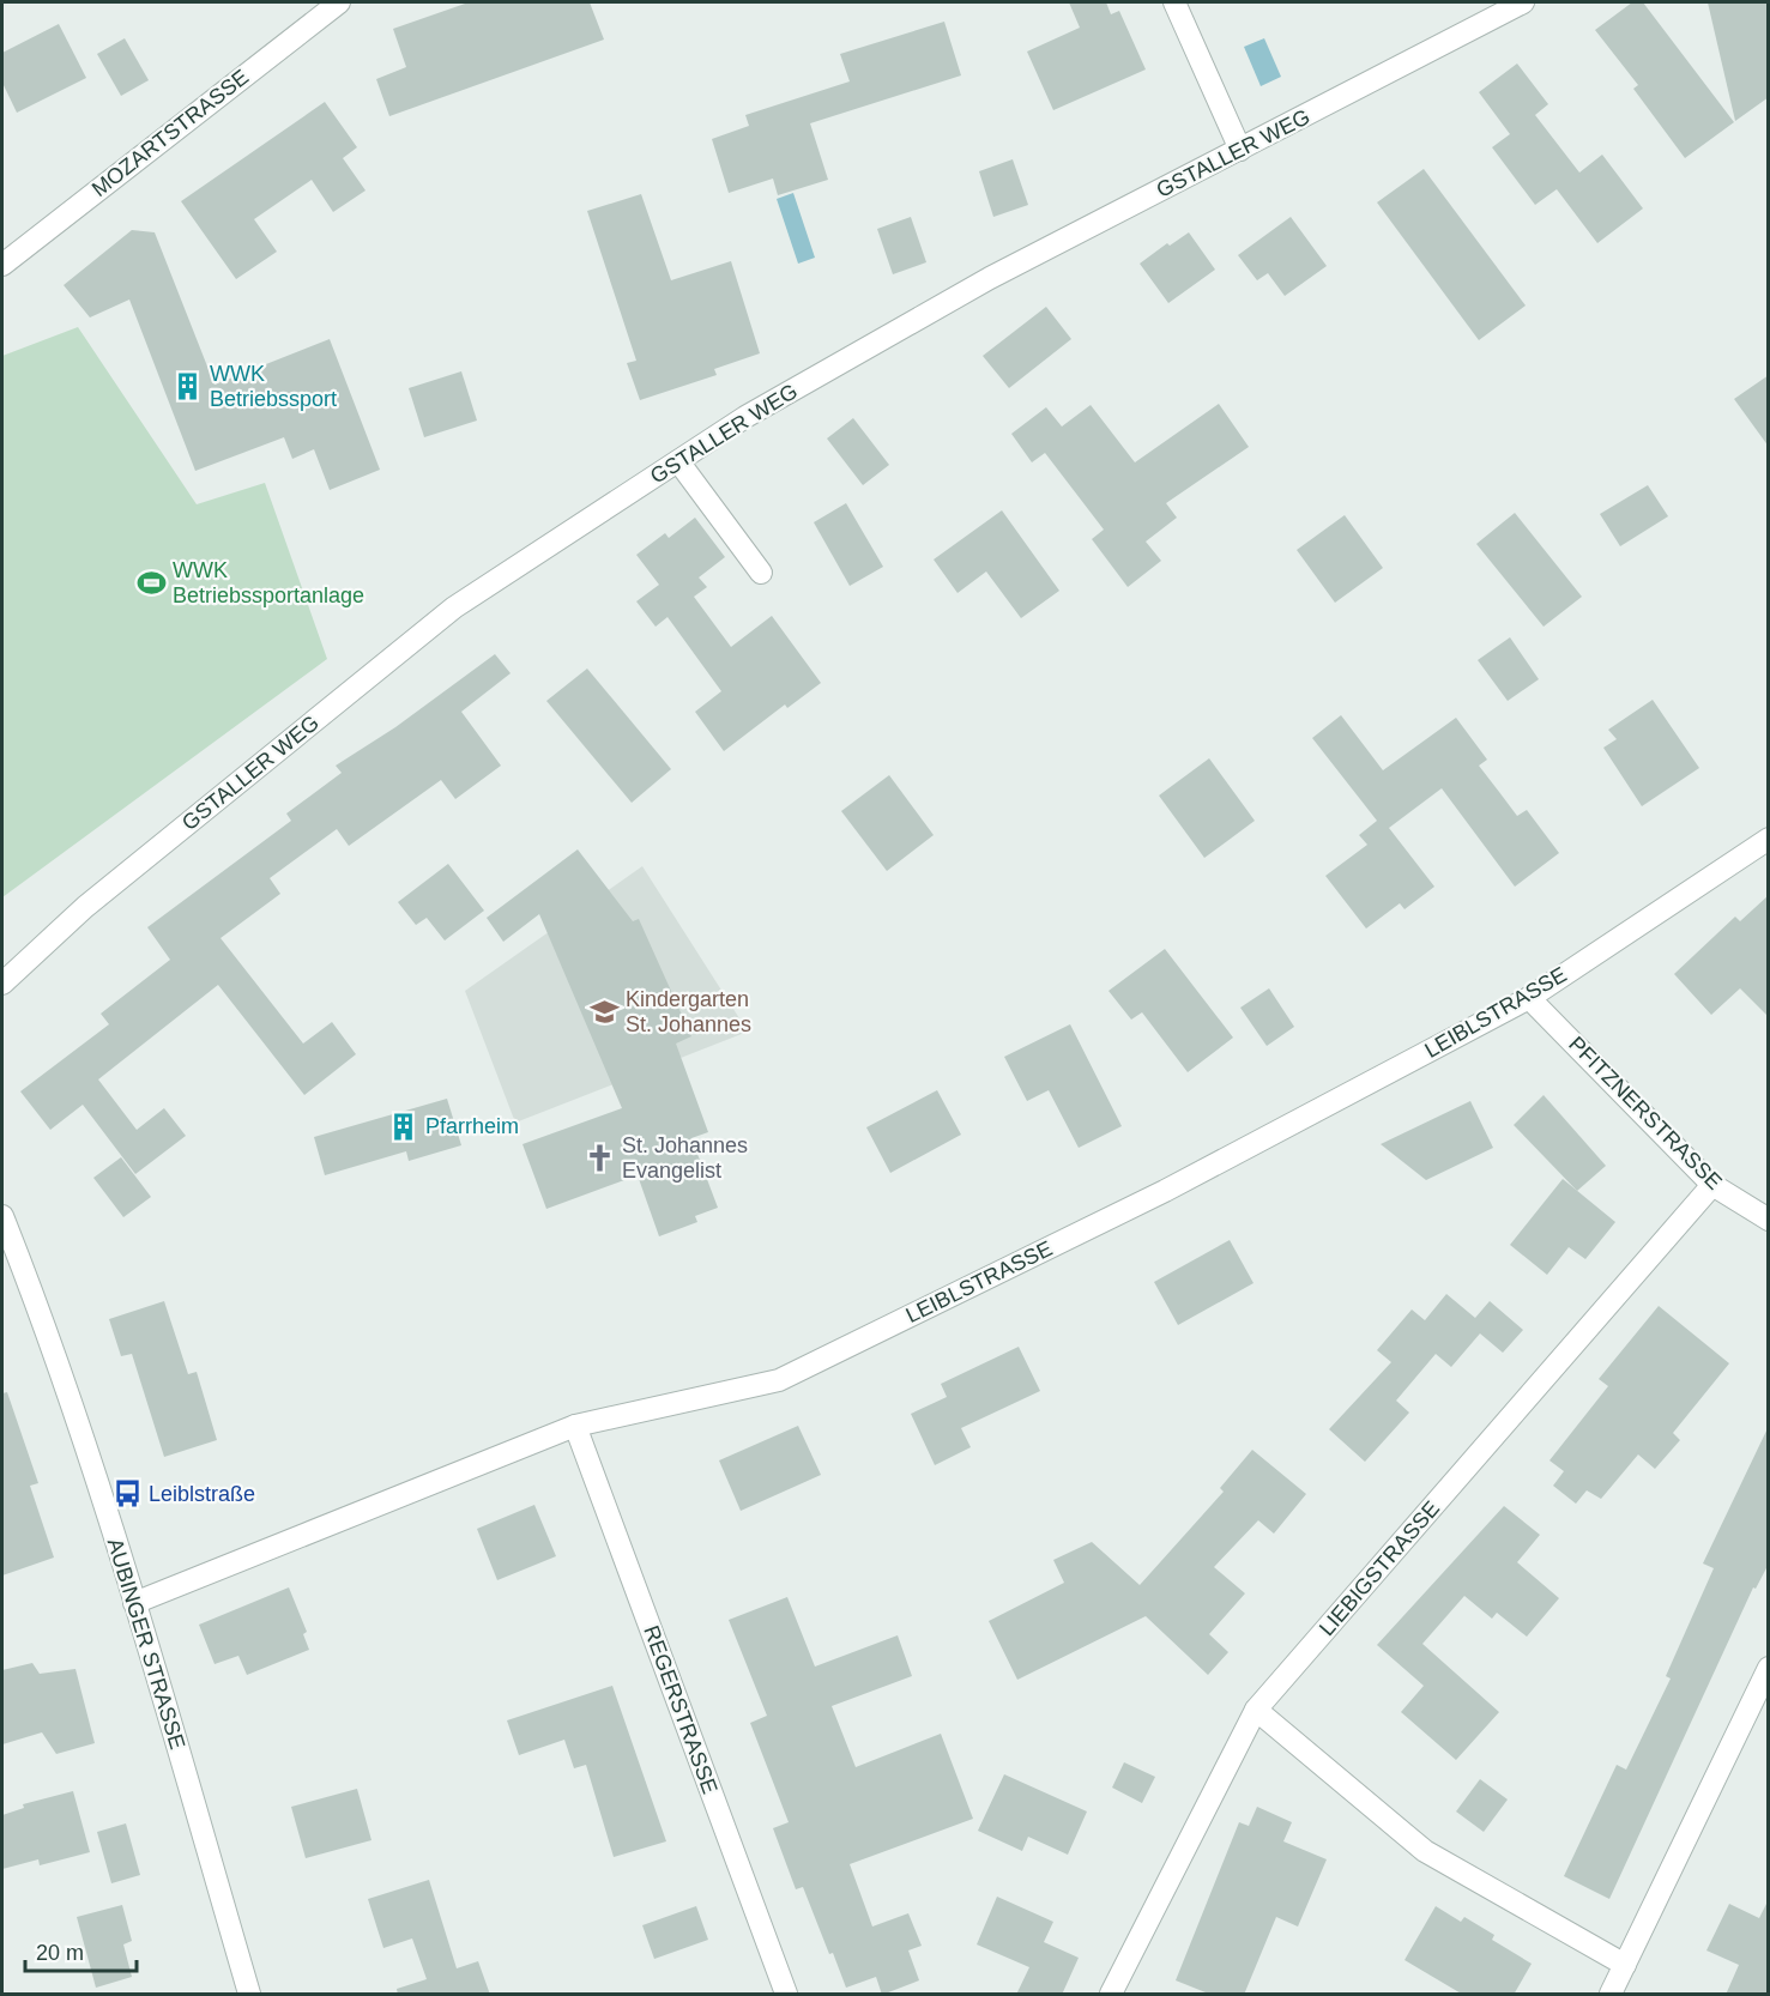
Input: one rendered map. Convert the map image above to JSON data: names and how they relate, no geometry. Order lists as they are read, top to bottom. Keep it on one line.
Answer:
{"streets":{"street":["MOZARTSTRASSE","GSTALLER WEG","LEIBLSTRASSE","PFITZNERSTRASSE","LIEBIGSTRASSE","AUBINGER STRASSE","REGERSTRASSE"]},"crossings":[["LEIBLSTRASSE","PFITZNERSTRASSE"],["LEIBLSTRASSE","AUBINGER STRASSE"],["LEIBLSTRASSE","REGERSTRASSE"],["PFITZNERSTRASSE","LIEBIGSTRASSE"]],"places":{"building":["WWK Betriebssport","Pfarrheim"],"sports":["WWK Betriebssportanlage"],"school or university":["Kindergarten St. Johannes"],"church":["St. Johannes Evangelist"],"bus stop":["Leiblstraße"]},"scale_bar":"20 m"}
